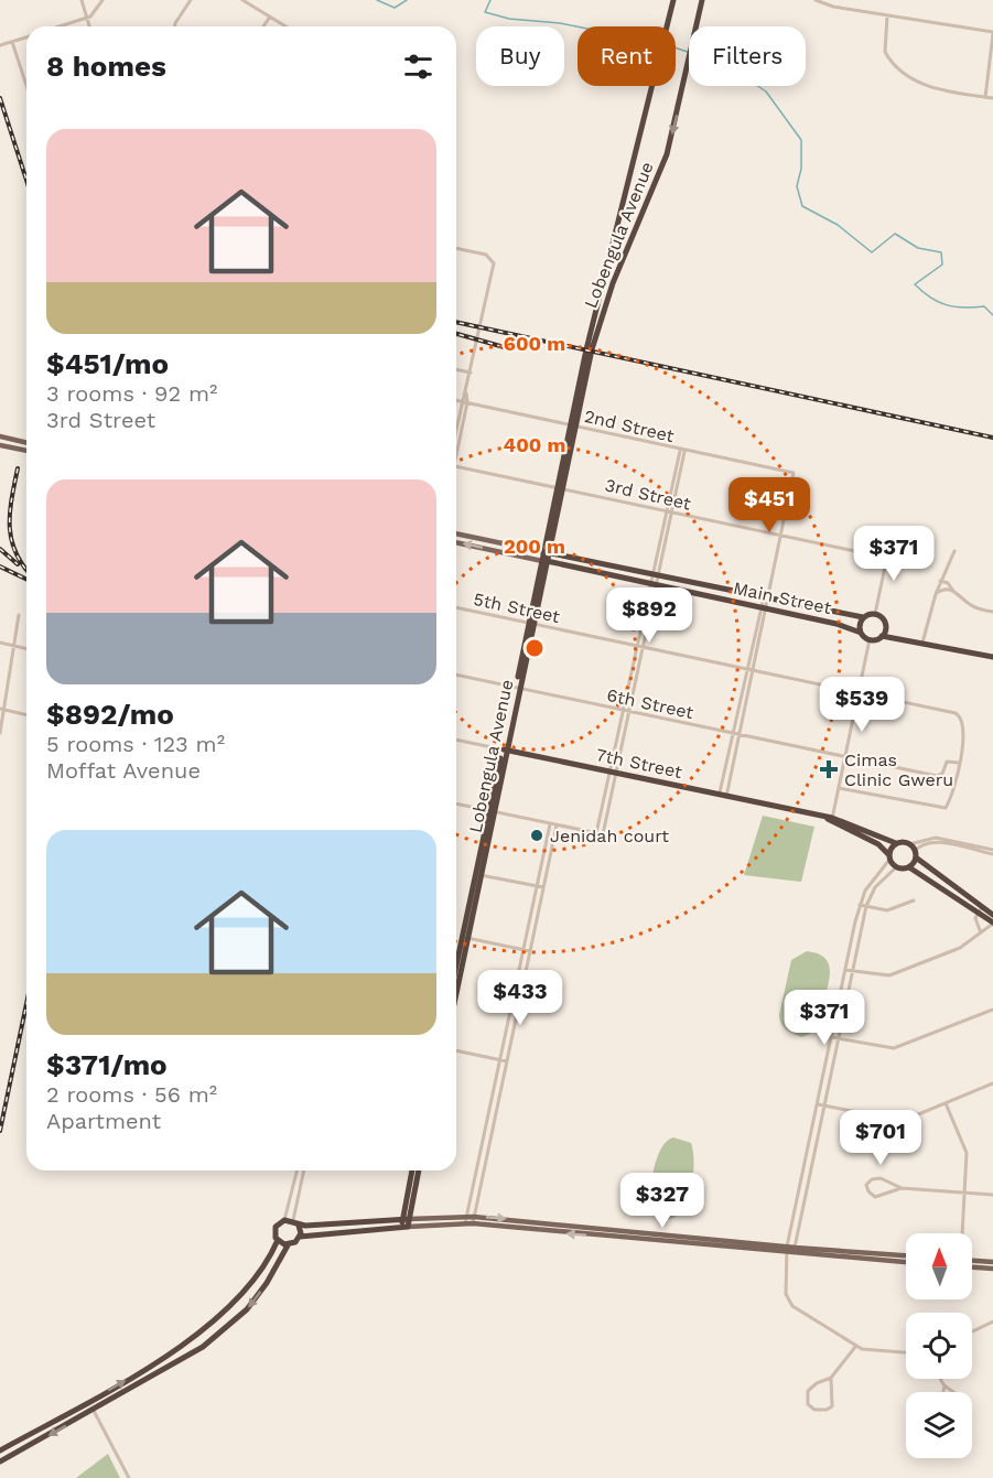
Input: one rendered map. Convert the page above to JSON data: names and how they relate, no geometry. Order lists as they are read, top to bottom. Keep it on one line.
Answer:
{"streets":{"highway":["Lobengula Avenue","Main Street","7th Street"],"street":["2nd Street","3rd Street","5th Street","6th Street"]},"crossings":[["Lobengula Avenue","2nd Street"],["Lobengula Avenue","3rd Street"],["Lobengula Avenue","Main Street"],["Lobengula Avenue","5th Street"],["Lobengula Avenue","6th Street"],["Lobengula Avenue","7th Street"],["2nd Street","3rd Street"],["3rd Street","Main Street"],["5th Street","6th Street"]],"places":{"health":["Cimas Clinic Gweru"],"other":["Jenidah court"]},"north":"top","page":{"chip":["Buy","Rent","Filters"],"heading":"8 homes","list":[{"name":"$451/mo","note":"3 rooms · 92 m² · 3rd Street"},{"name":"$892/mo","note":"5 rooms · 123 m² · Moffat Avenue"},{"name":"$371/mo","note":"2 rooms · 56 m² · Apartment"}],"price":["$451","$371","$892","$539","$433","$371","$701","$327"]},"rings":["600 m","400 m","200 m"]}
